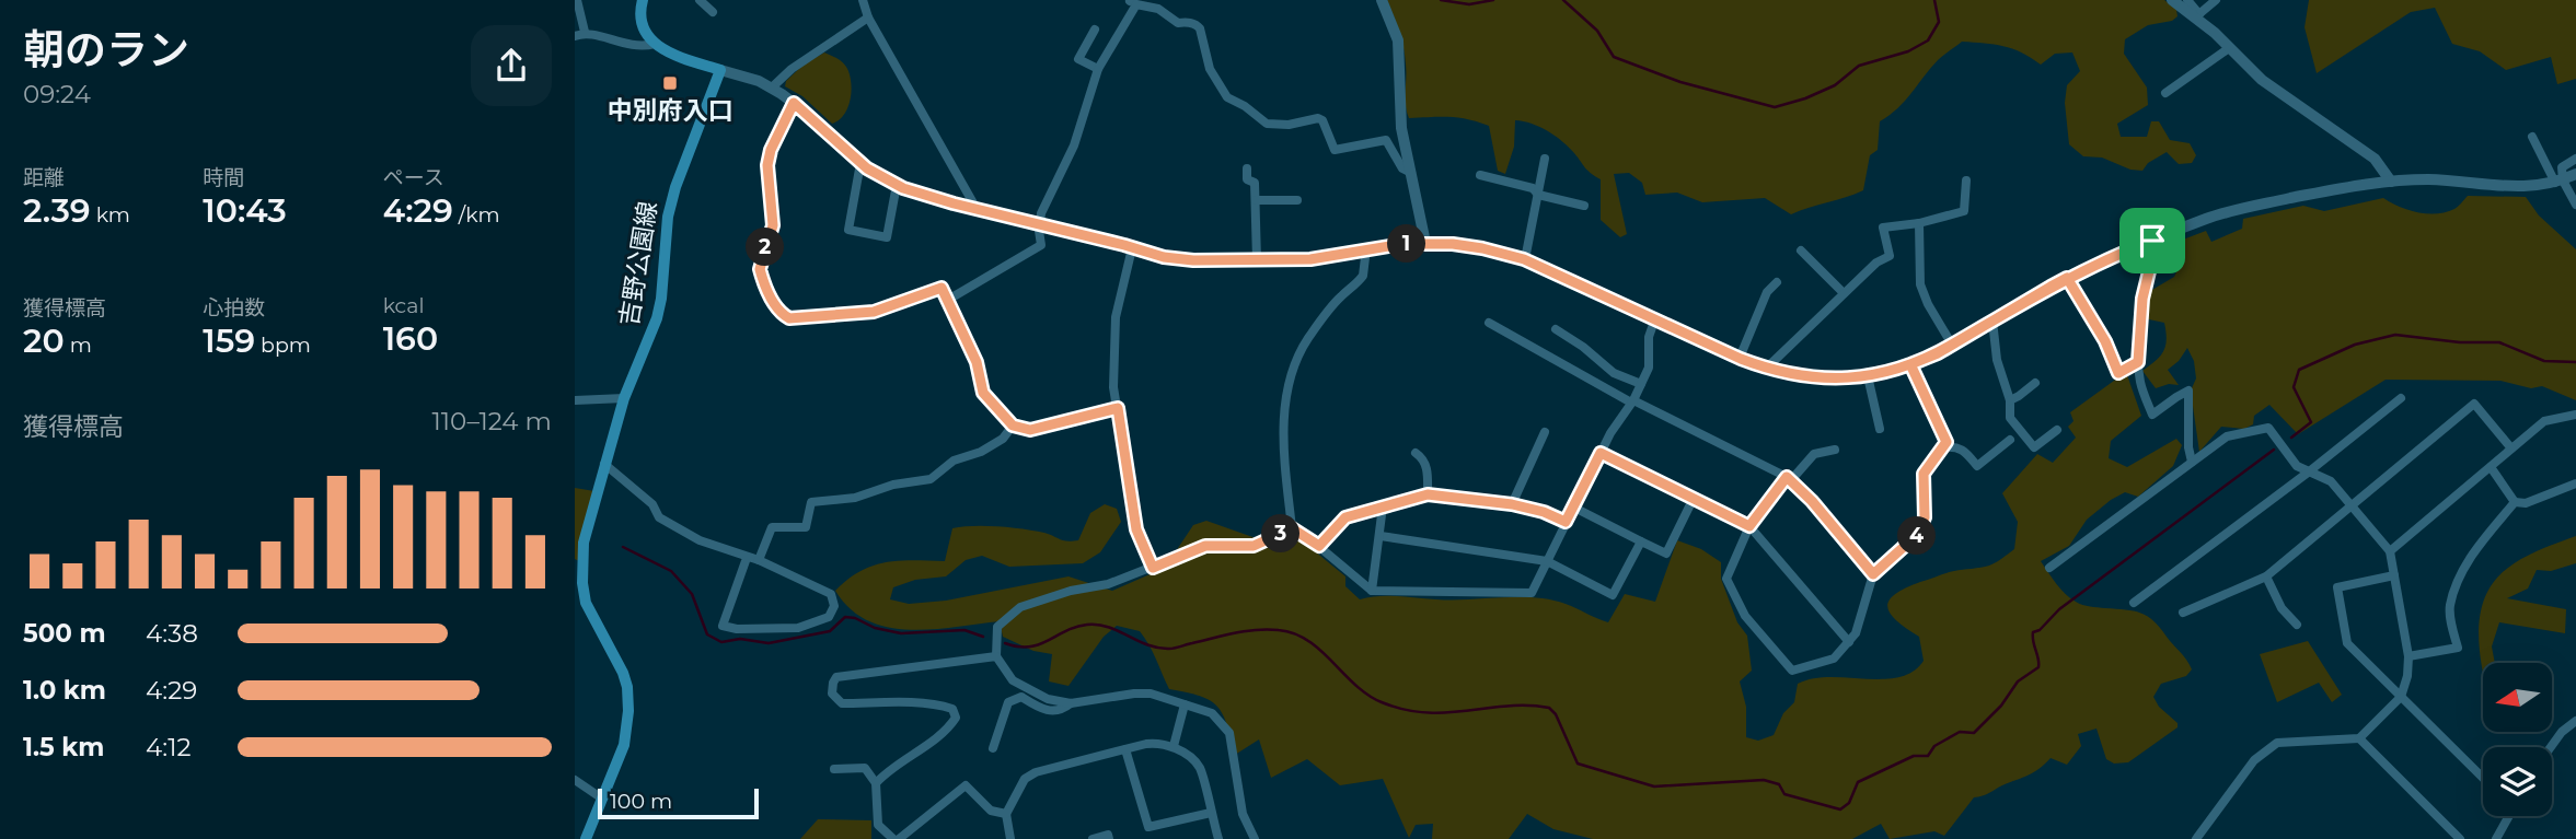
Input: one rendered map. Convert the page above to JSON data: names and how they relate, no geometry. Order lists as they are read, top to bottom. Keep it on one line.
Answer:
{"streets":{"main road":["吉野公園線"]},"places":{"transit":["中別府入口"]},"scale_bar":"100 m","north":"left","page":{"heading":["朝のラン","09:24"],"stats":[["距離","2.39 km"],["時間","10:43"],["ペース","4:29 /km"],["獲得標高","20 m"],["心拍数","159 bpm"],["kcal","160"]],"pins":["1","2","3","4"],"chart":["獲得標高","110–124 m"],"list":[{"name":"500 m","note":"4:38"},{"name":"1.0 km","note":"4:29"},{"name":"1.5 km","note":"4:12"}],"scale":"100 m"}}
